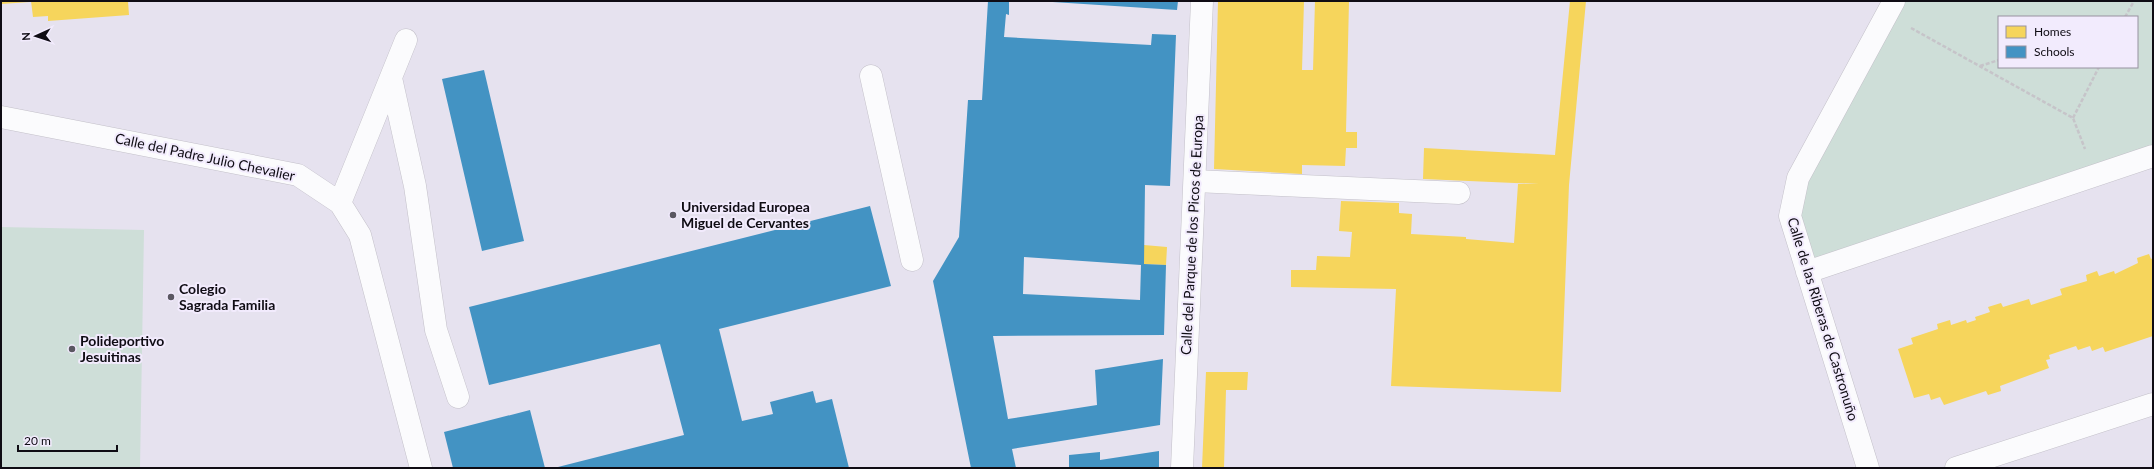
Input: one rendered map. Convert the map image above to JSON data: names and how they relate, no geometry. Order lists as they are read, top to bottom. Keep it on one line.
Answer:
{"streets":{"street":["Calle del Padre Julio Chevalier","Calle del Parque de los Picos de Europa","Calle de las Riberas de Castronuño"]},"places":["Universidad Europea Miguel de Cervantes","Colegio Sagrada Familia","Polideportivo Jesuitinas"],"legend":["Homes","Schools"],"scale_bar":"20 m","north":"left"}
